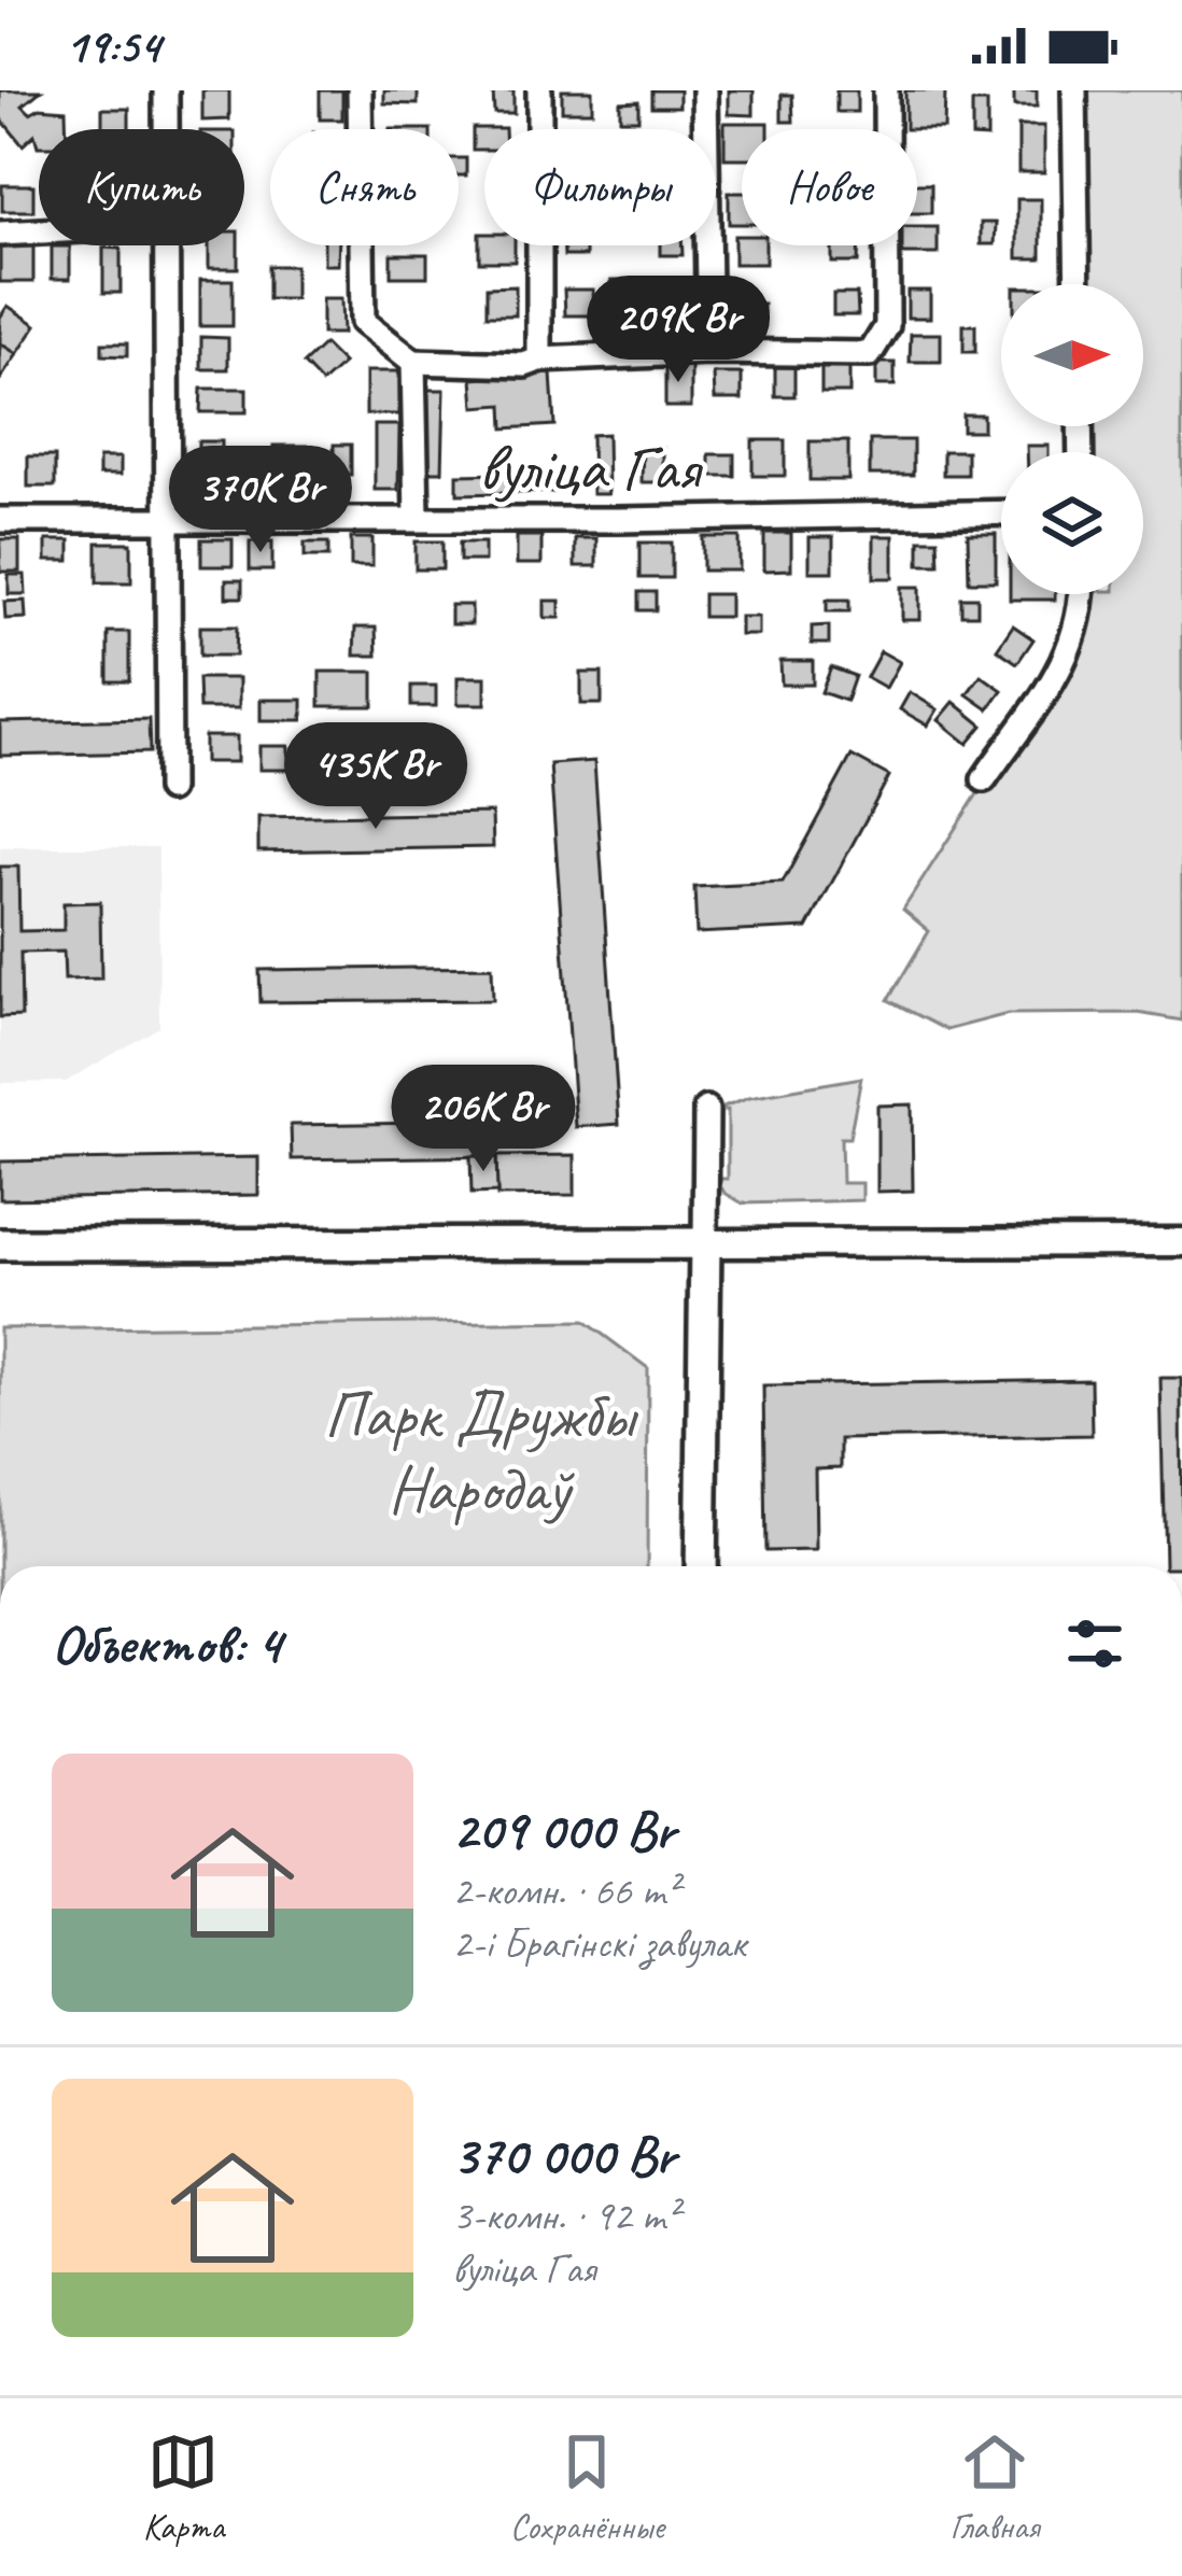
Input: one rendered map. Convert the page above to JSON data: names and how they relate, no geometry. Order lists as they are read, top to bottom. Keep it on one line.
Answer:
{"streets":{"street":["вуліца Гая"]},"parks":["Парк Дружбы Народаў"],"north":"right","page":{"status":"19:54","chip":["Купить","Снять","Фильтры","Новое"],"price":["209K Br","370K Br","435K Br","206K Br"],"heading":"Объектов: 4","list":[{"name":"209 000 Br","note":"2-комн. · 66 m² · 2-і Брагінскі завулак"},{"name":"370 000 Br","note":"3-комн. · 92 m² · вуліца Гая"}],"tabs":["Карта","Сохранённые","Главная"]}}
